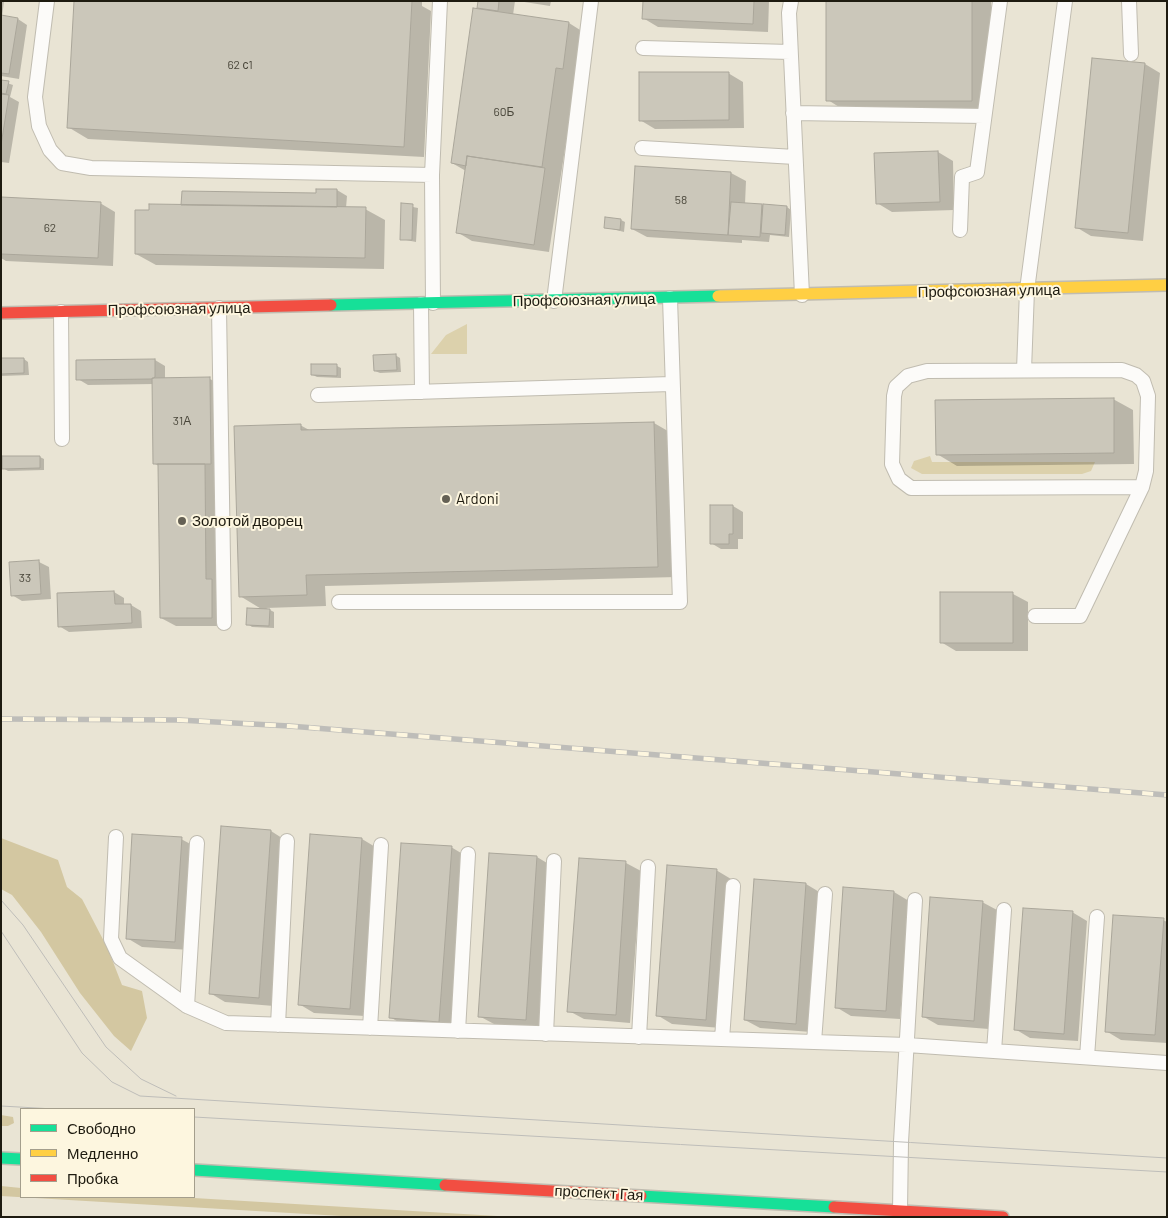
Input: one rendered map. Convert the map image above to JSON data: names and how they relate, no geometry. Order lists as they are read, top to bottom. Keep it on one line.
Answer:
{"streets":{"street":["Профсоюзная улица","проспект Гая"]},"places":["Ardoni","Золотой дворец"],"house_numbers":["62 с1","60Б","58","62","31А","33"],"legend":["Свободно","Медленно","Пробка"]}
